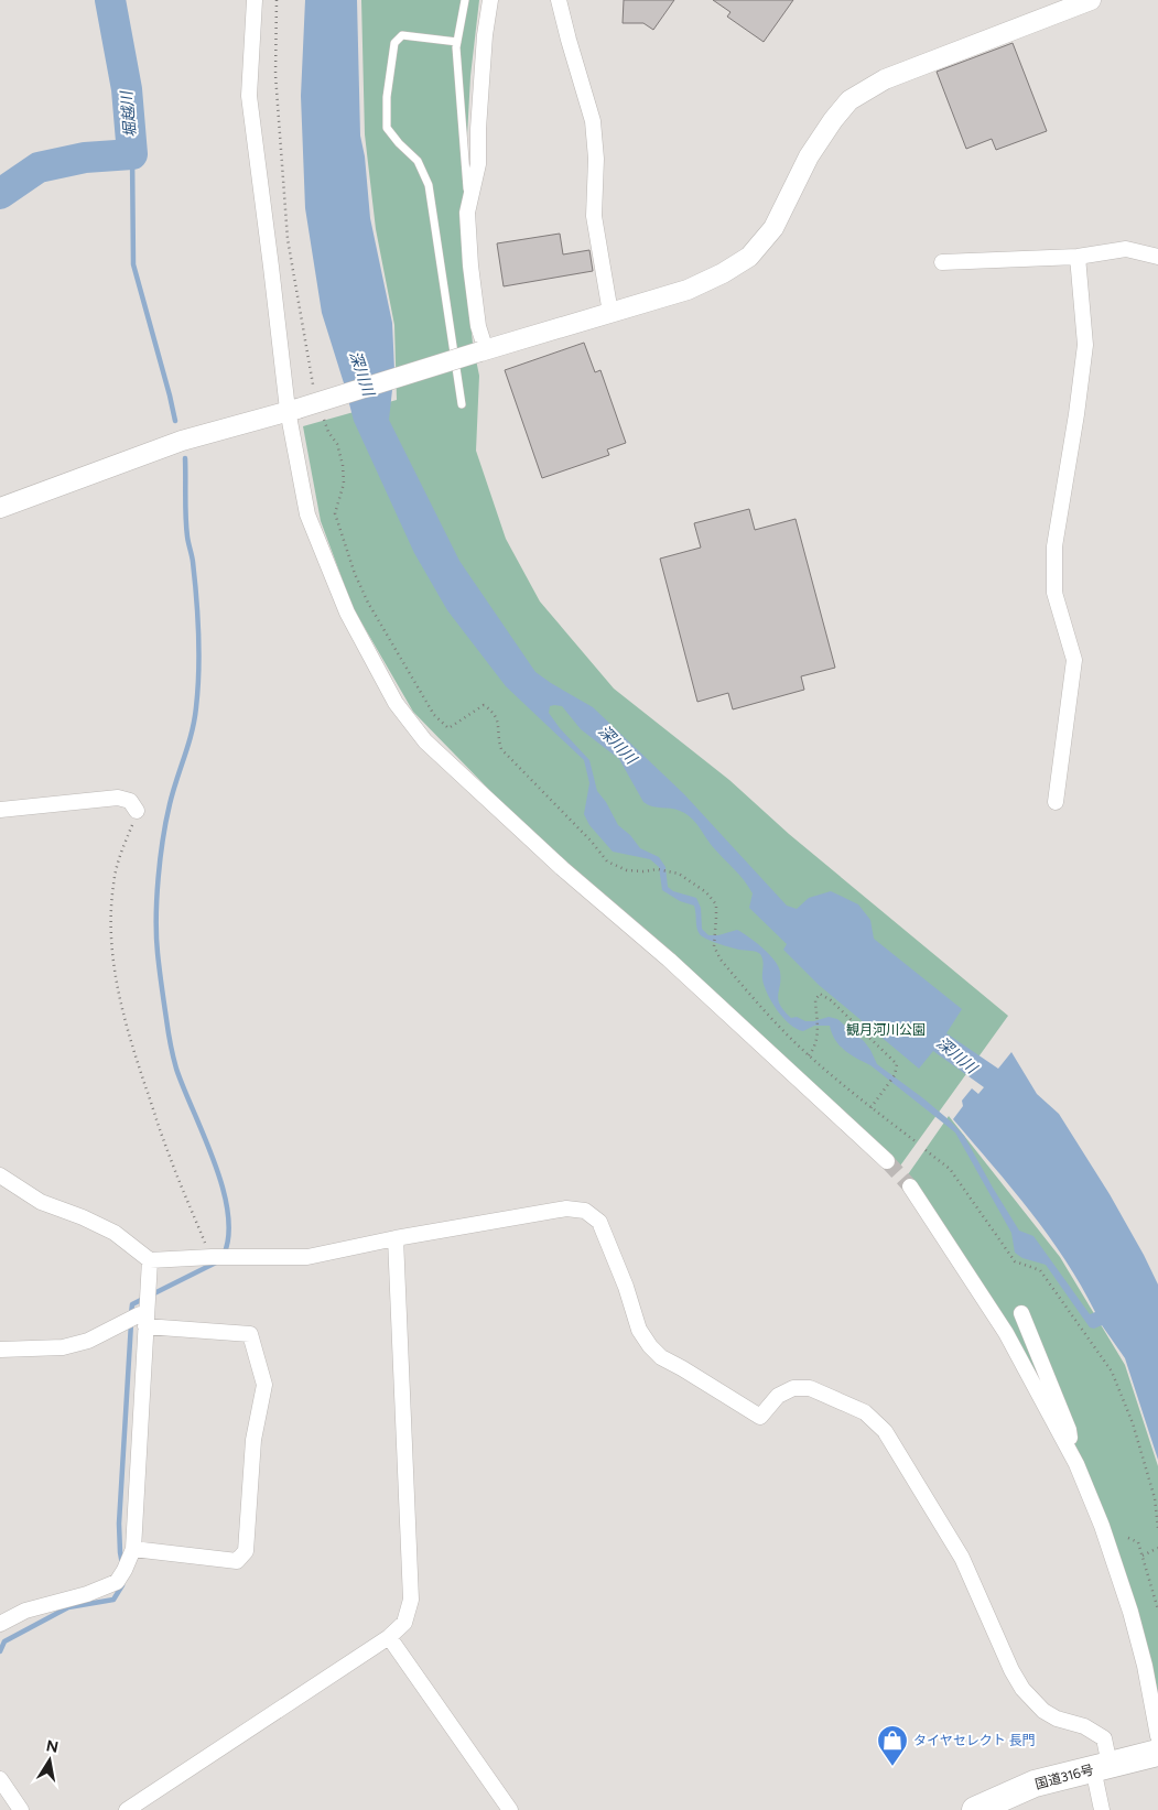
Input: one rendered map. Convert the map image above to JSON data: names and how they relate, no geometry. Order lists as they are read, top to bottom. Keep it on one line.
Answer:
{"streets":{"highway":["国道316号"]},"water":["堀越川","深川川"],"parks":["観月河川公園"],"places":{"shop":["タイヤセレクト 長門"]},"north":"top"}
